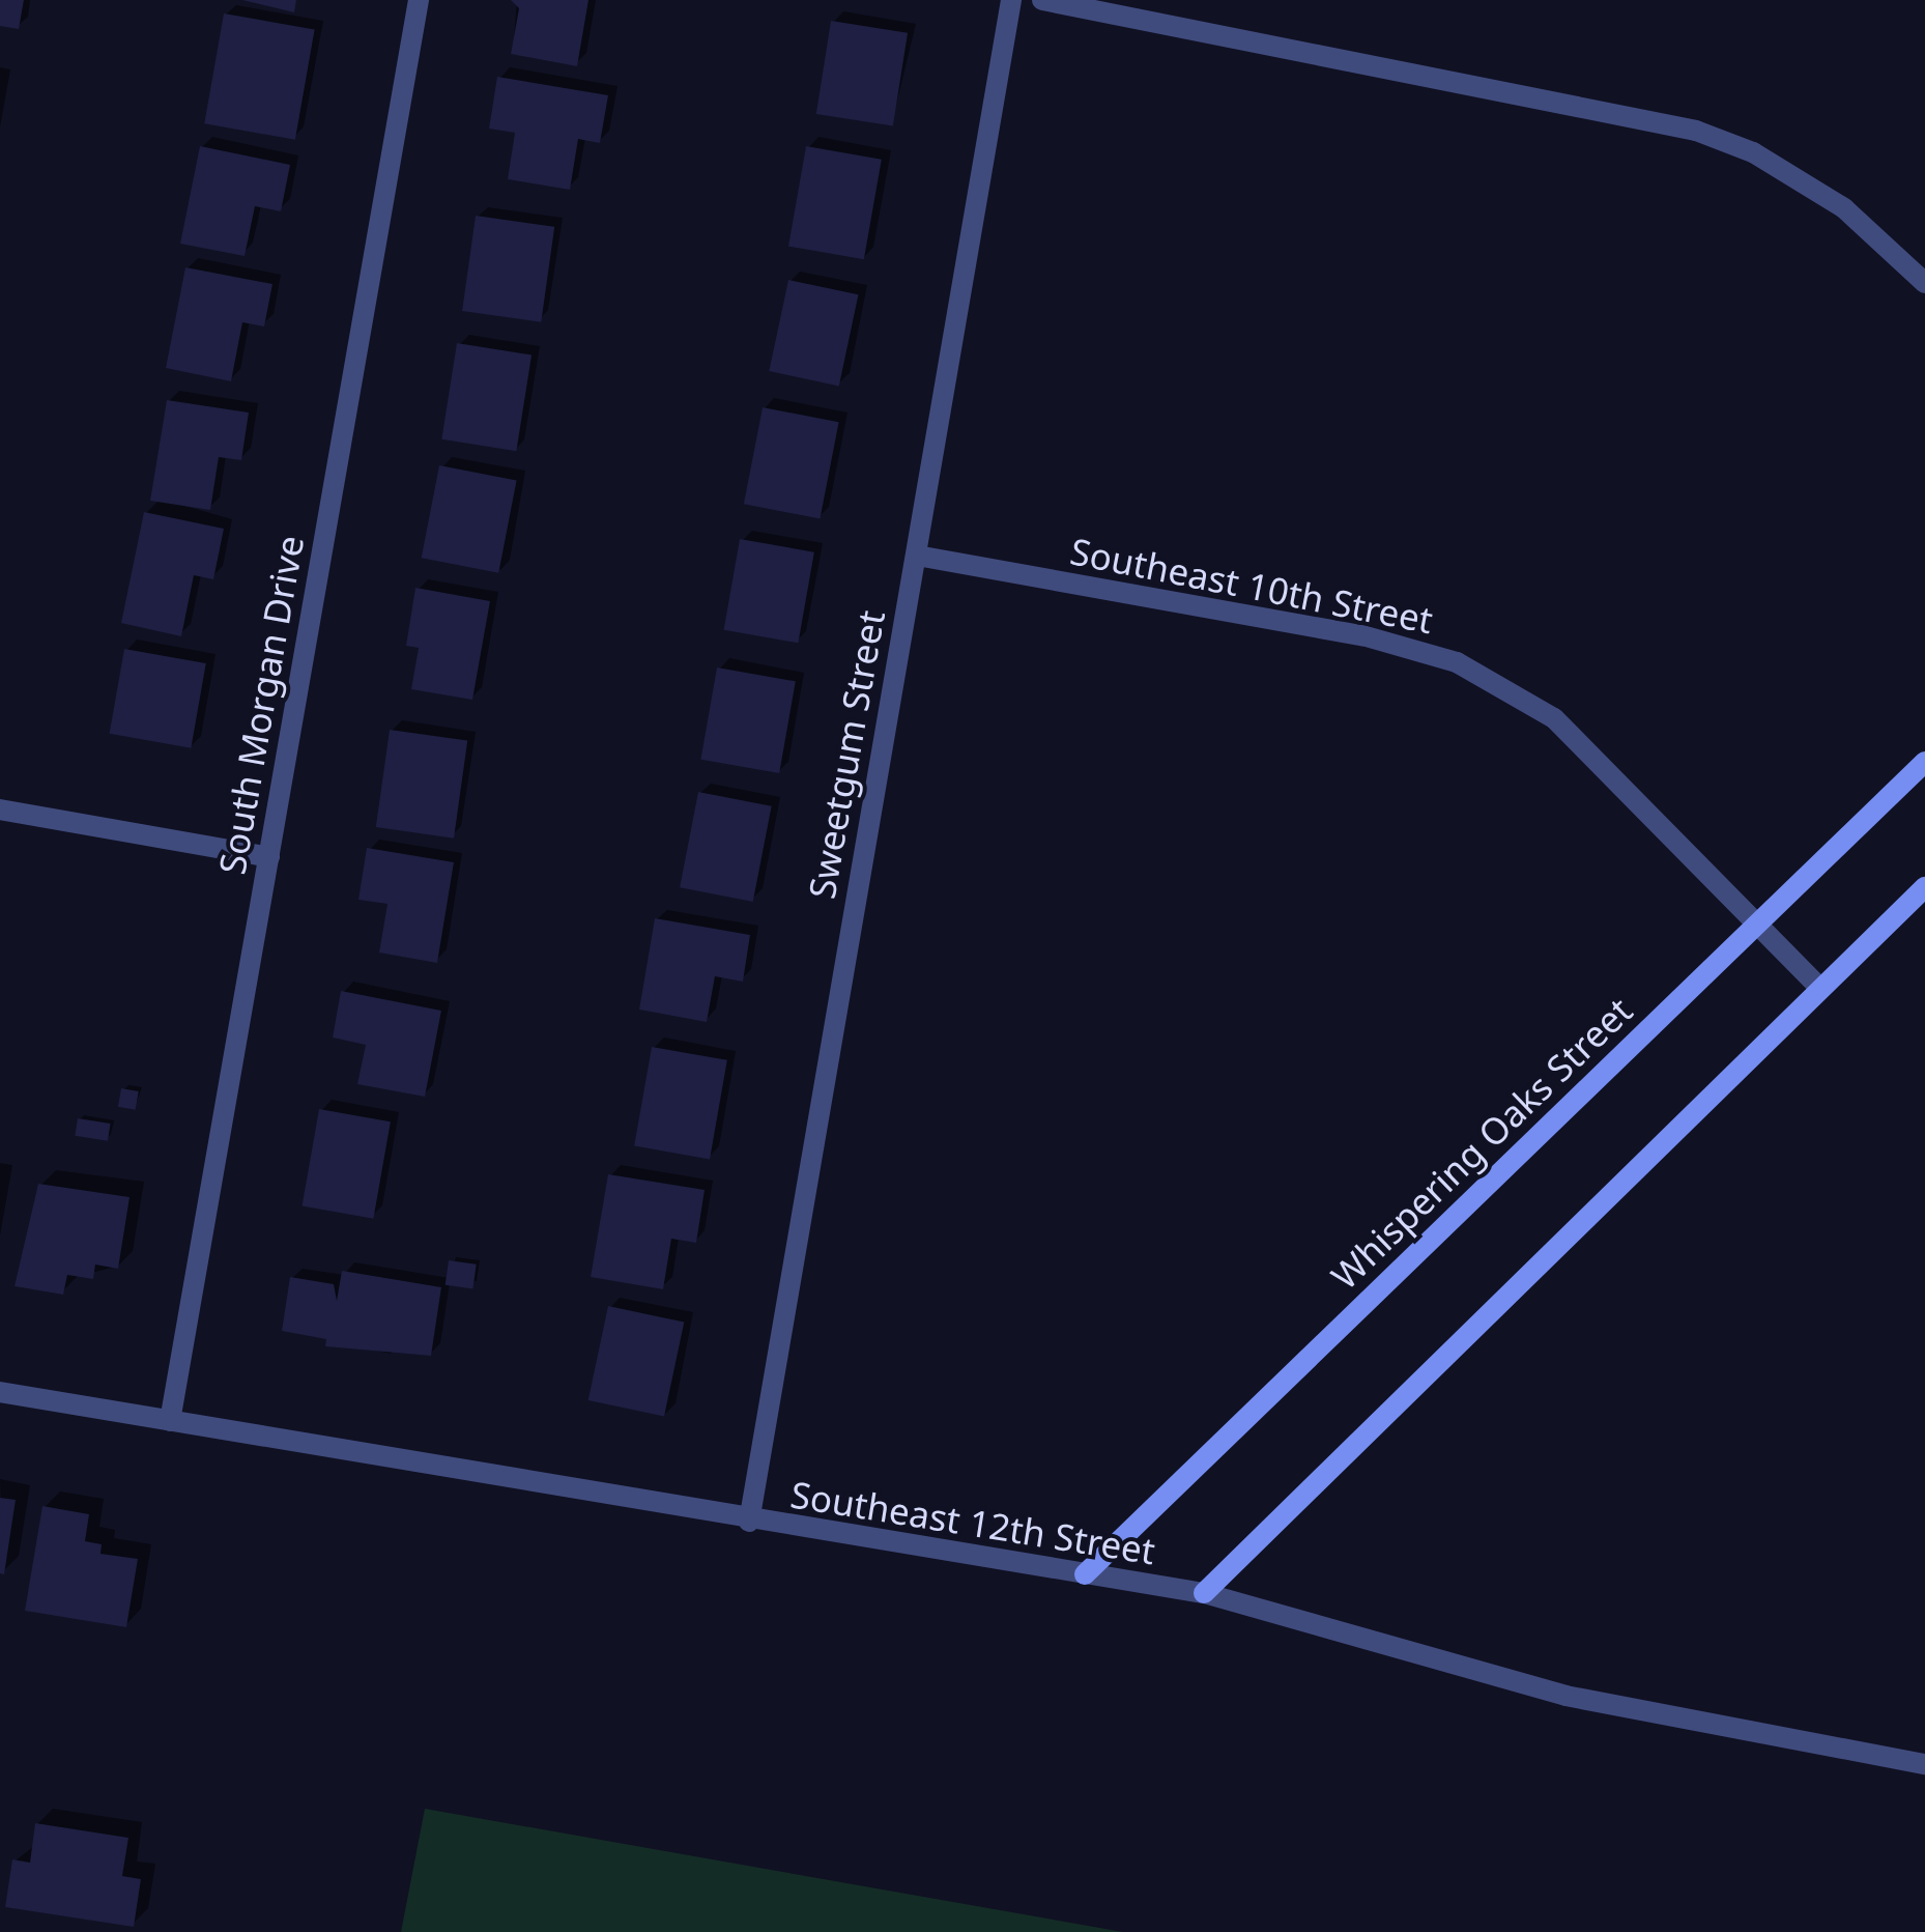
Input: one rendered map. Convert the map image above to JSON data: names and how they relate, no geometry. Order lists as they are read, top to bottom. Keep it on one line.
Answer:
{"streets":{"street":["Southeast 10th Street","South Morgan Drive","Sweetgum Street","Whispering Oaks Street","Southeast 12th Street"]},"crossings":[["Southeast 10th Street","Sweetgum Street"],["Southeast 10th Street","Whispering Oaks Street"],["South Morgan Drive","Southeast 12th Street"],["Sweetgum Street","Southeast 12th Street"],["Whispering Oaks Street","Southeast 12th Street"]]}
